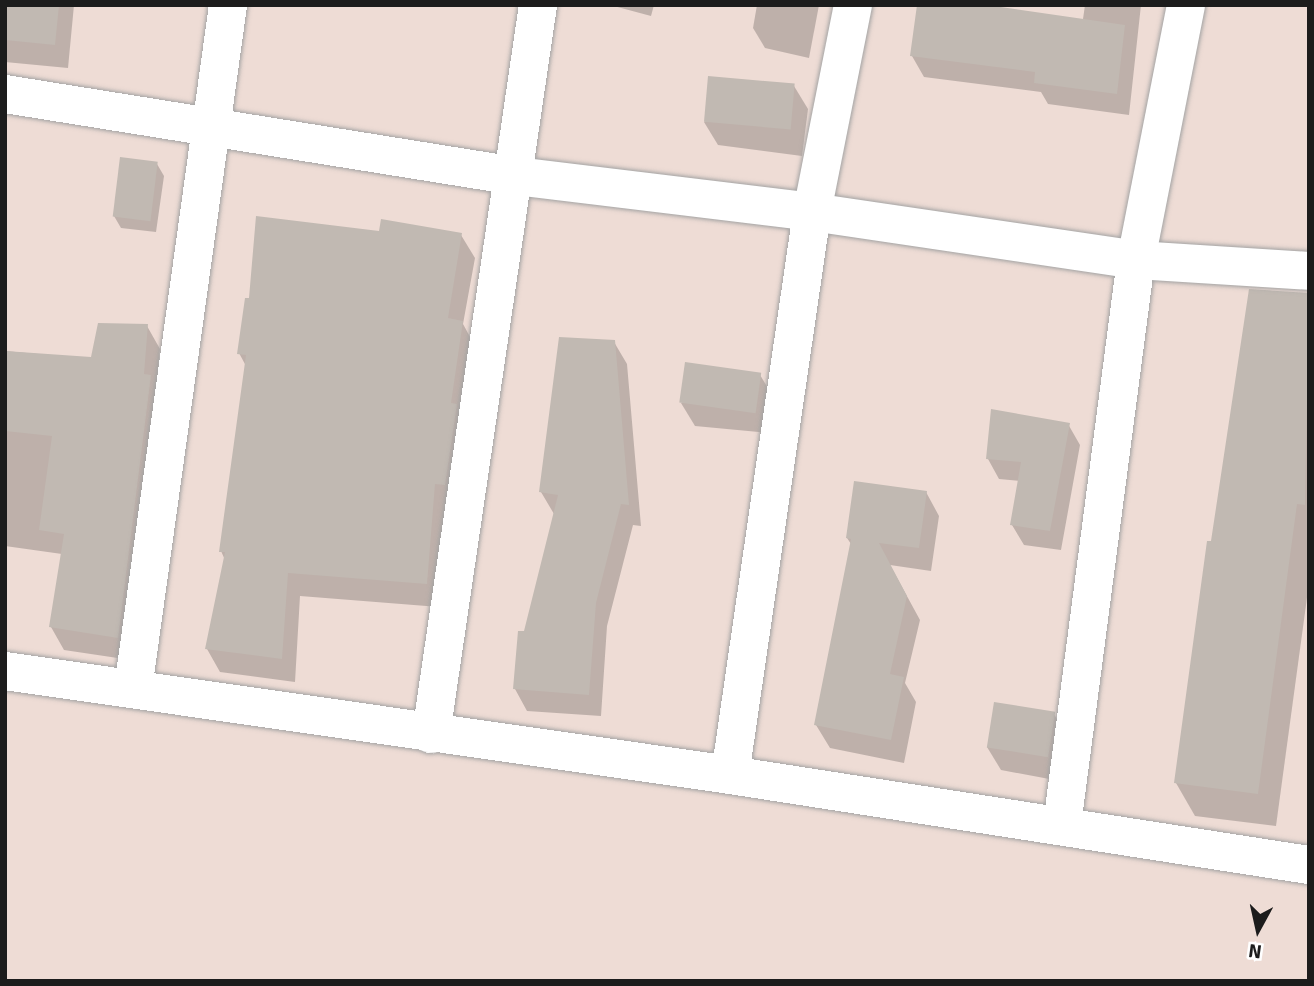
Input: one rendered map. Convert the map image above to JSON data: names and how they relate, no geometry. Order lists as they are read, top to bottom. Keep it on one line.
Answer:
{"north":"bottom"}
